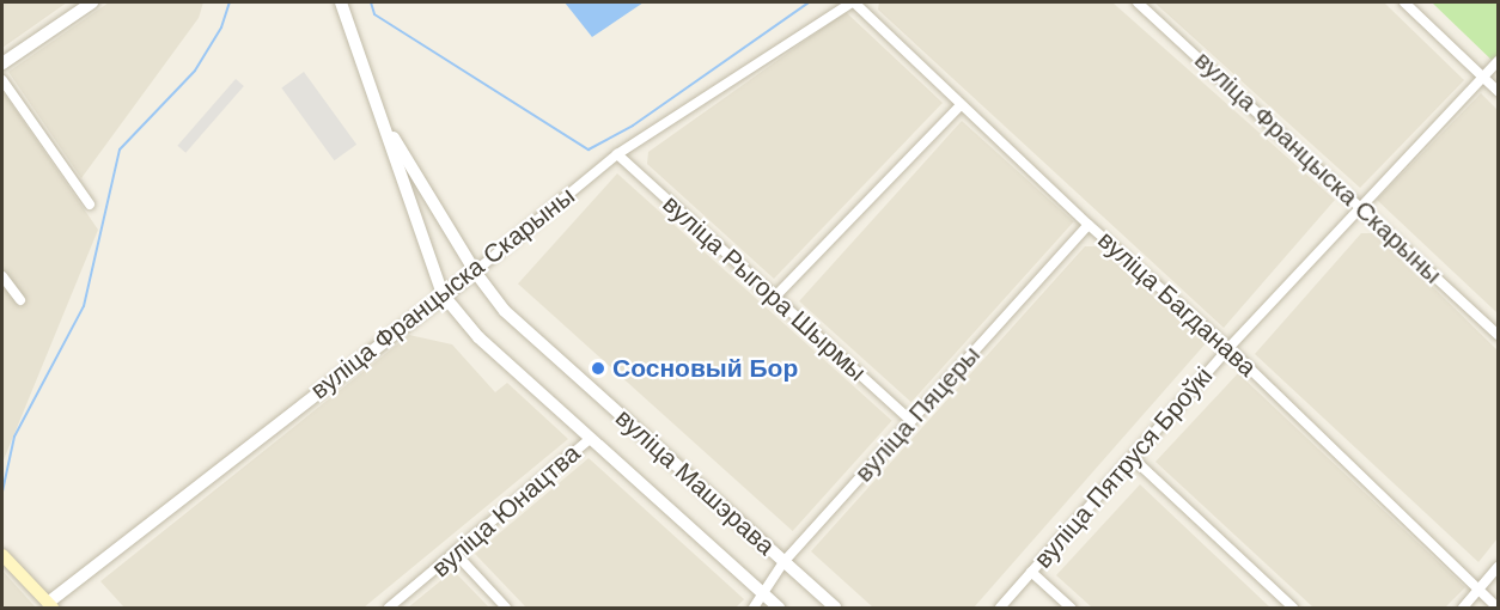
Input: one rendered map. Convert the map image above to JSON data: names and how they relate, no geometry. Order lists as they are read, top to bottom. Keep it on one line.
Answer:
{"streets":{"street":["вуліца Францыска Скарыны","вуліца Рыгора Шырмы","вуліца Багданава","вуліца Пяцеры","вуліца Пятруся Броўкі","вуліца Машэрава","вуліца Юнацтва"]},"crossings":[["вуліца Францыска Скарыны","вуліца Рыгора Шырмы"],["вуліца Францыска Скарыны","вуліца Багданава"],["вуліца Францыска Скарыны","вуліца Пятруся Броўкі"],["вуліца Францыска Скарыны","вуліца Машэрава"],["вуліца Рыгора Шырмы","вуліца Пяцеры"],["вуліца Багданава","вуліца Пяцеры"],["вуліца Багданава","вуліца Пятруся Броўкі"],["вуліца Пяцеры","вуліца Машэрава"],["вуліца Машэрава","вуліца Юнацтва"]],"places":["Сосновый Бор"]}
